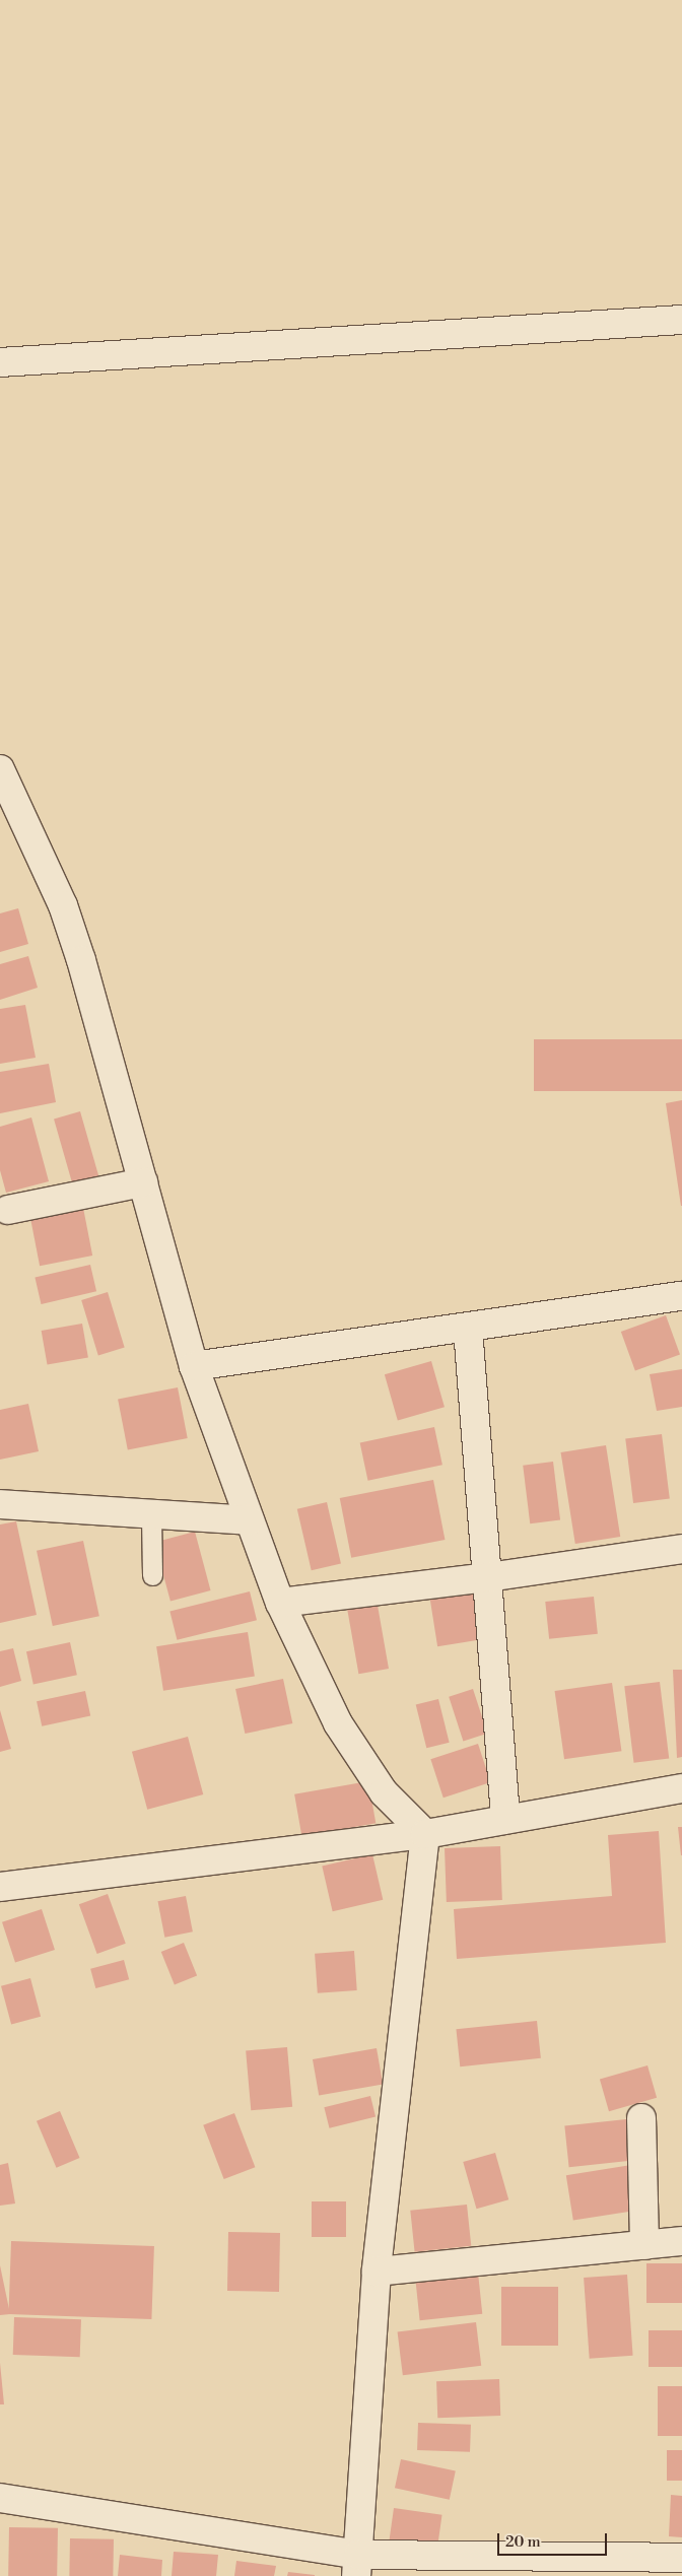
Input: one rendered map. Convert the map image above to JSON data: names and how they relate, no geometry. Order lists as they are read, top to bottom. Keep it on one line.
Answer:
{"scale_bar":"20 m"}
